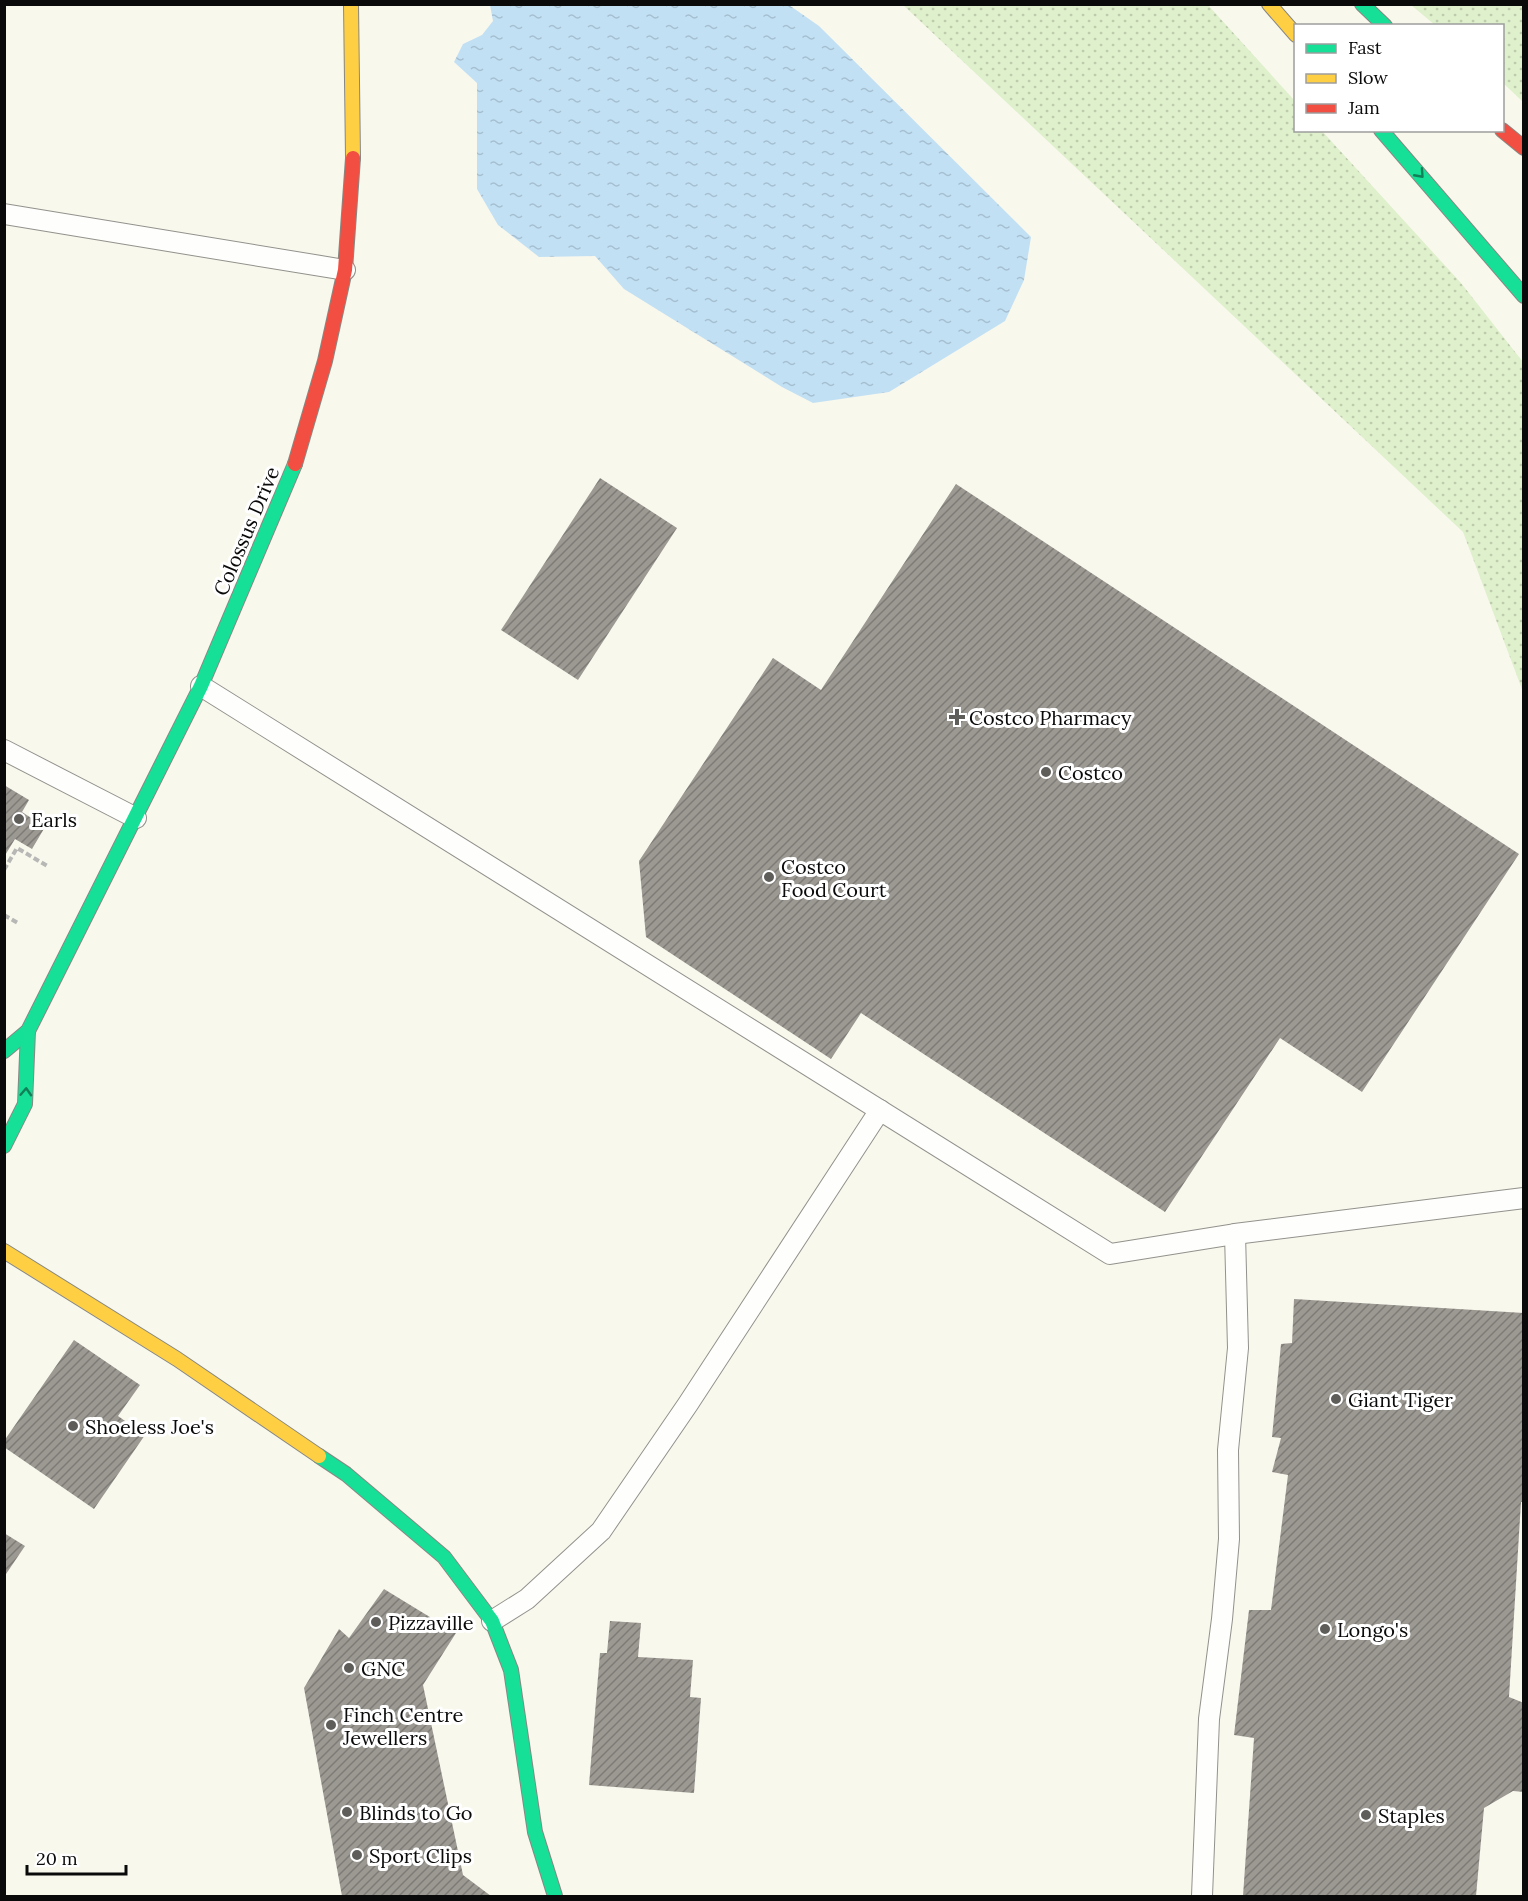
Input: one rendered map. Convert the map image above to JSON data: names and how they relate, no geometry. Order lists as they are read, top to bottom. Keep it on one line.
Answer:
{"streets":{"main road":["Colossus Drive"]},"places":{"health":["Costco Pharmacy"],"other":["Costco","Earls","Costco Food Court","Giant Tiger","Shoeless Joe's","Pizzaville","Longo's","GNC","Finch Centre Jewellers","Blinds to Go","Staples","Sport Clips"]},"legend":["Fast","Slow","Jam"],"scale_bar":"20 m"}
